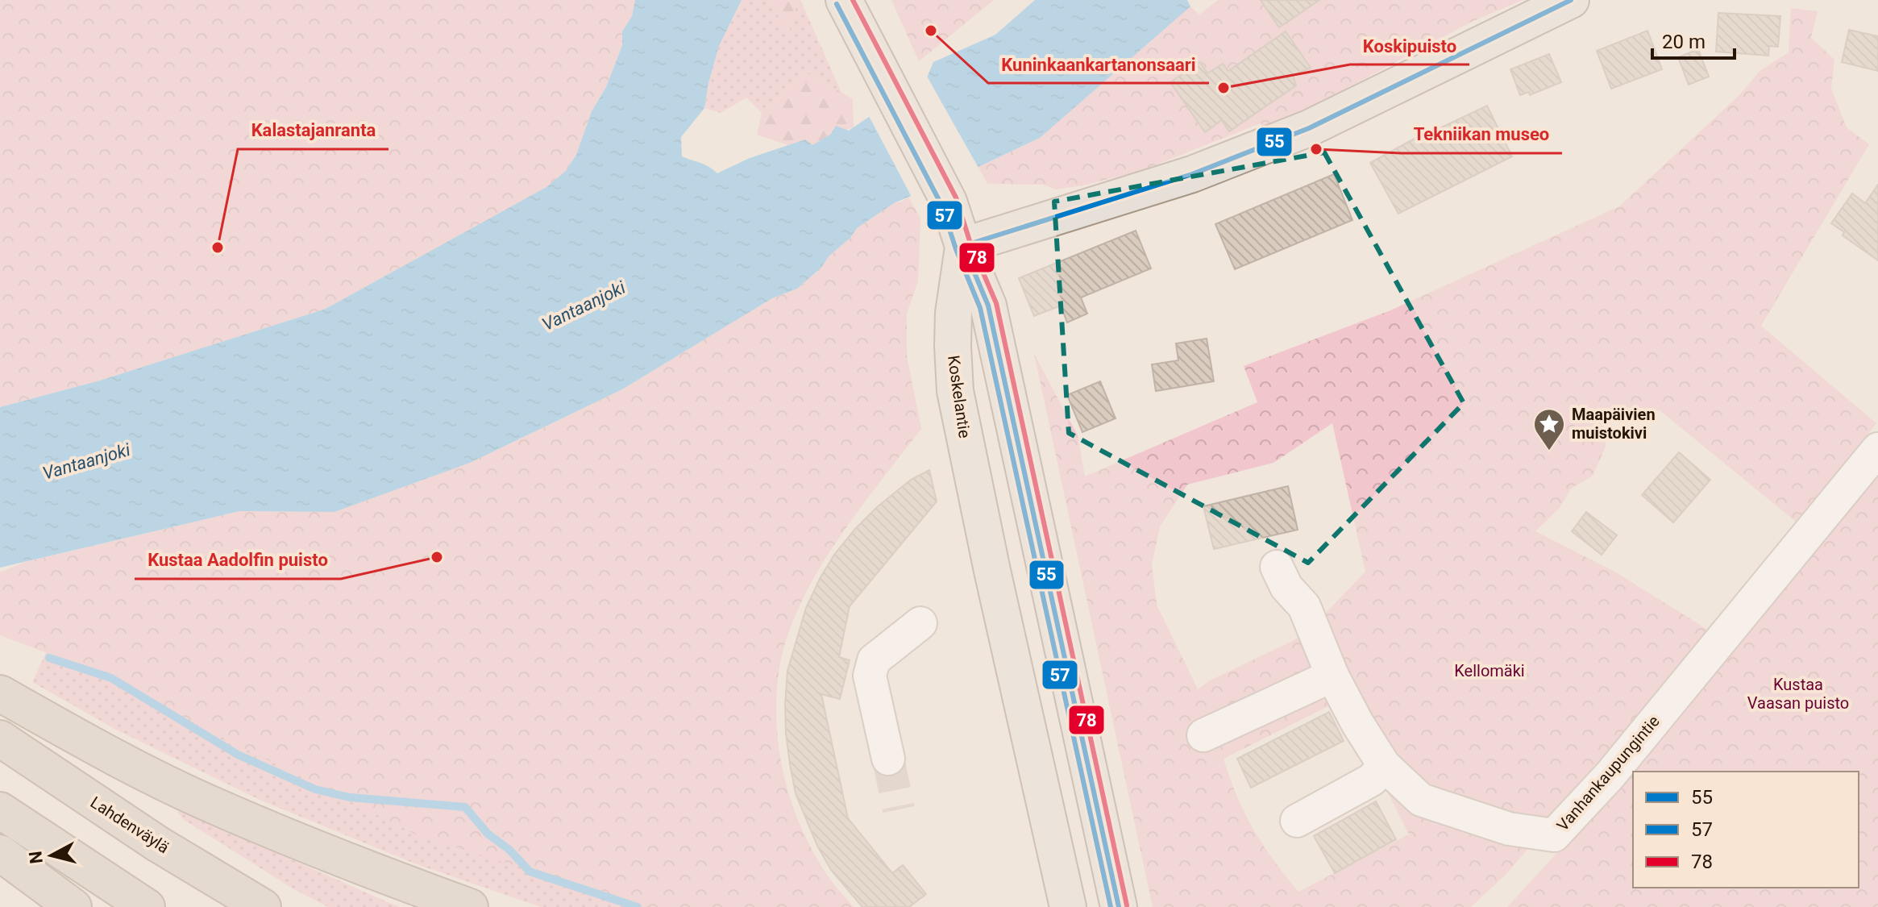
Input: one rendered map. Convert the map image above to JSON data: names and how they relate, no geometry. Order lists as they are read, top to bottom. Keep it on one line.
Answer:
{"streets":{"highway":["Lahdenväylä"],"main road":["Koskelantie"],"street":["Vanhankaupungintie"]},"water":["Vantaanjoki"],"parks":["Kellomäki","Kustaa Vaasan puisto"],"places":{"other":["Kuninkaankartanonsaari","Koskipuisto","Tekniikan museo","Kalastajanranta","Kustaa Aadolfin puisto"],"place":["Maapäivien muistokivi"]},"lines":["transit line 55","transit line 78","transit line 57"],"legend":["55","57","78"],"scale_bar":"20 m","north":"left"}
